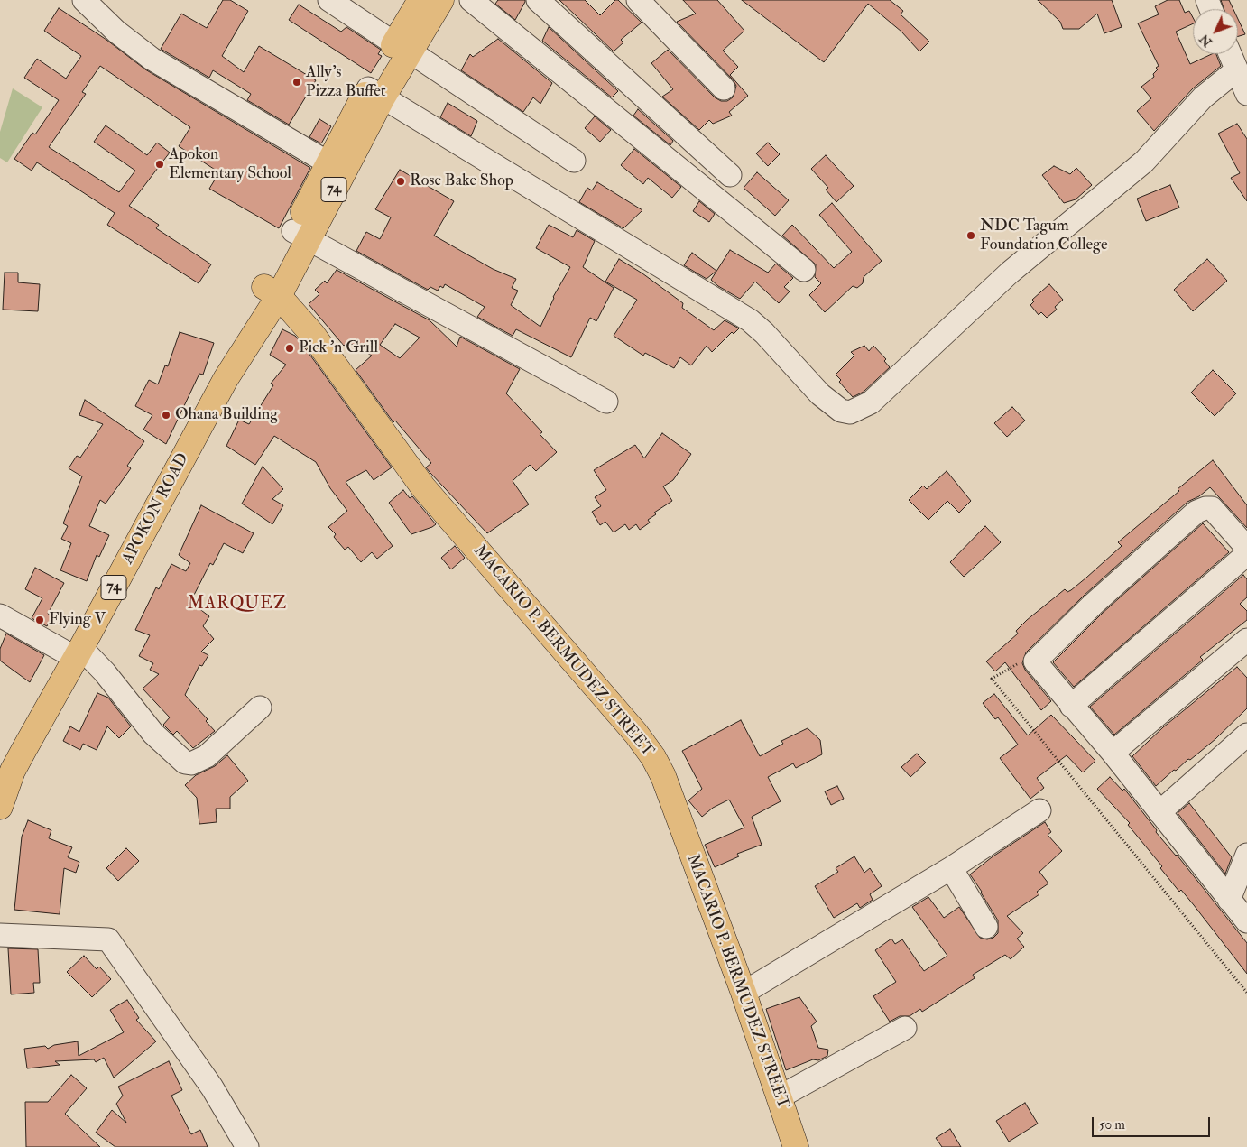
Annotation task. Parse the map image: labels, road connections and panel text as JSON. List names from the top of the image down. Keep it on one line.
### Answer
{"streets":{"main road":["74","APOKON ROAD","MACARIO P. BERMUDEZ STREET"]},"crossings":[["APOKON ROAD","MACARIO P. BERMUDEZ STREET"]],"districts":["MARQUEZ"],"places":["Ally's Pizza Buffet","Apokon Elementary School","Rose Bake Shop","NDC Tagum Foundation College","Pick 'n Grill","Ohana Building","Flying V"],"scale_bar":"50 m","north":"bottom left"}
